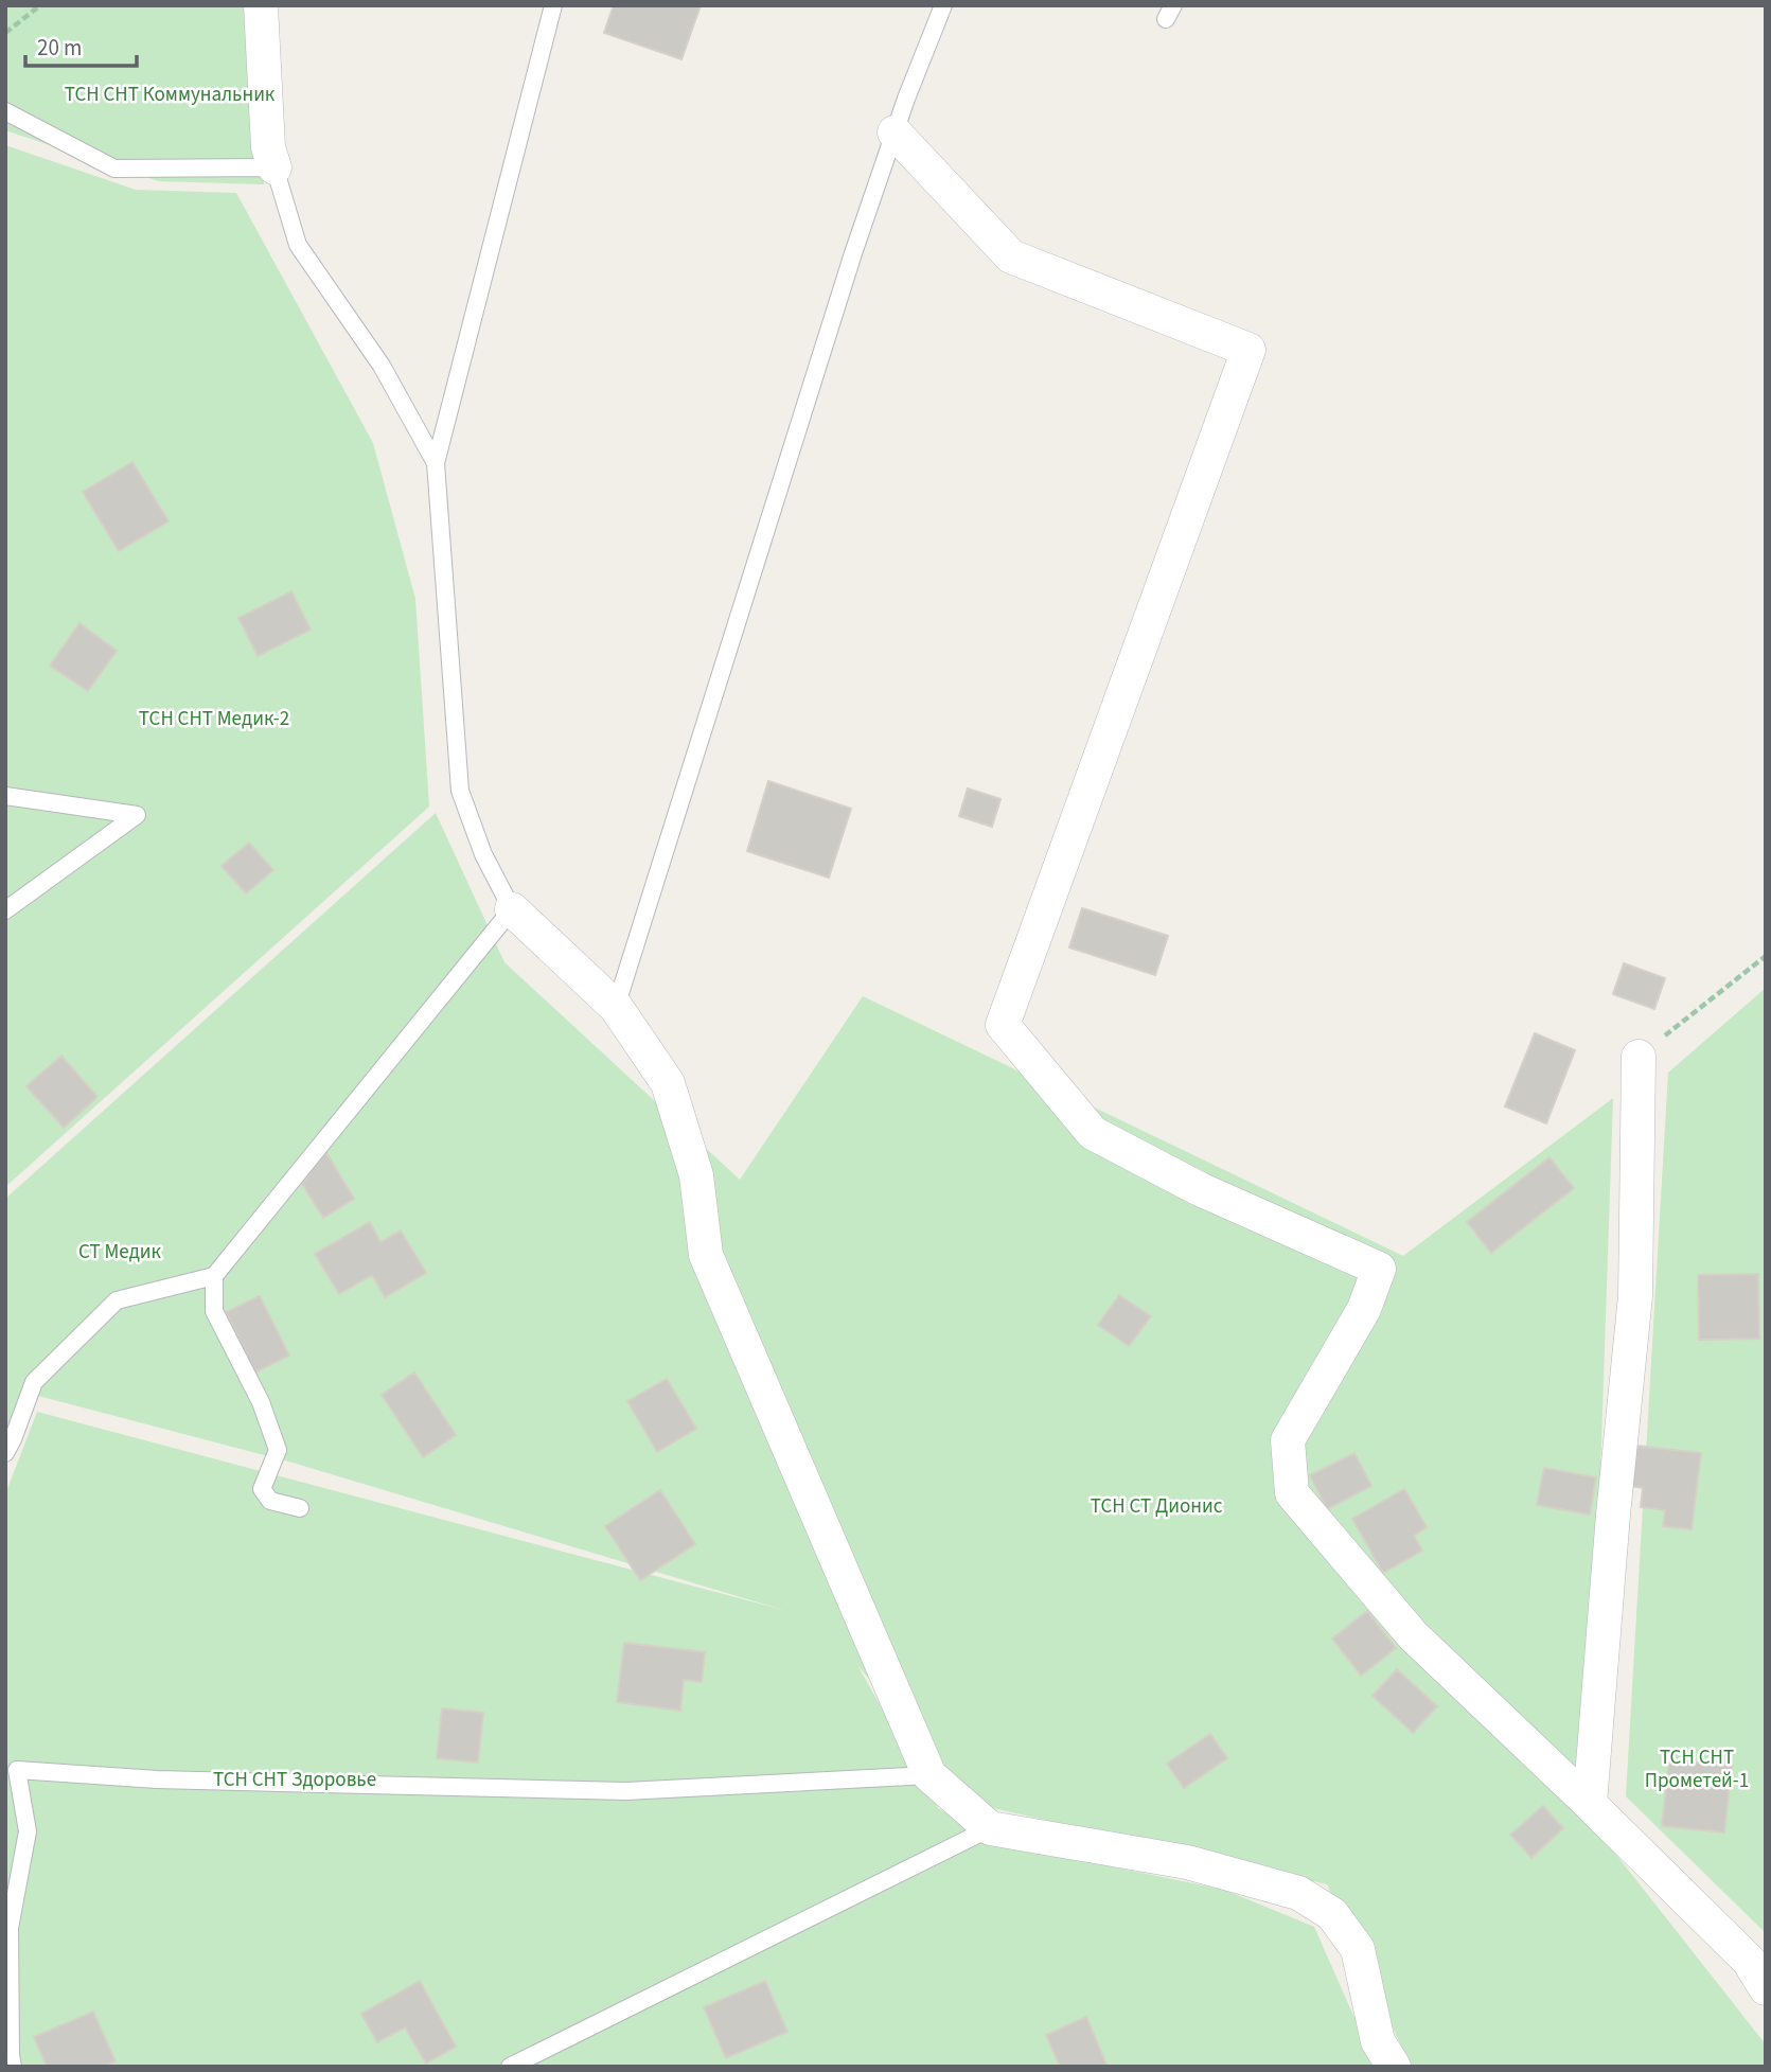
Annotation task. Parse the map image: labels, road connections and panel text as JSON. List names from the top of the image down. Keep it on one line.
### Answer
{"parks":["ТСН СНТ Коммунальник","ТСН СНТ Медик-2","СТ Медик","ТСН СТ Дионис","ТСН СНТ Прометей-1","ТСН СНТ Здоровье"],"scale_bar":"20 m"}
